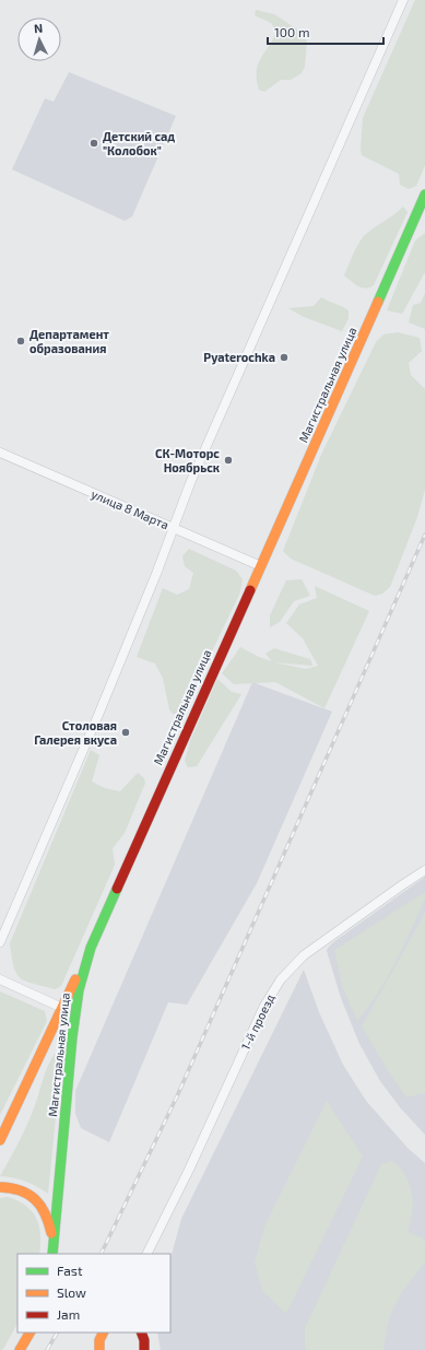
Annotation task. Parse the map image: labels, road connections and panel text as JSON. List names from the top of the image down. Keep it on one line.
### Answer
{"streets":{"main road":["Магистральная улица"],"street":["улица 8 Марта","1-й проезд"]},"crossings":[["Магистральная улица","улица 8 Марта"]],"places":["Детский сад \"Колобок\"","Департамент образования","Pyaterochka","СК-Моторс Ноябрьск","Столовая Галерея вкуса"],"legend":["Fast","Slow","Jam"],"scale_bar":"100 m","north":"top"}
